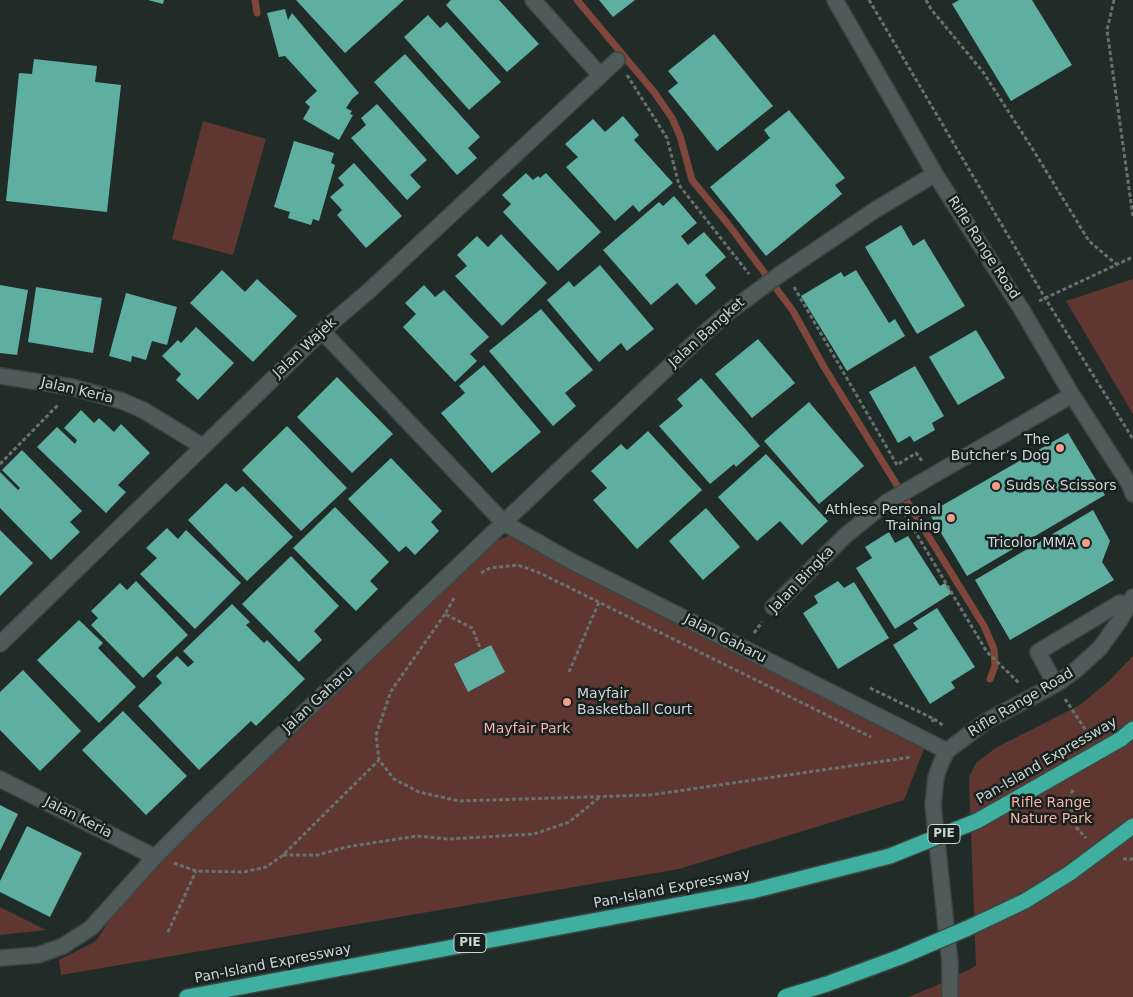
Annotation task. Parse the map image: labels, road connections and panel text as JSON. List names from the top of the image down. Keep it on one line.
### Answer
{"streets":{"highway":["Pan-Island Expressway","PIE"],"street":["Rifle Range Road","Jalan Bangket","Jalan Wajek","Jalan Keria","Jalan Bingka","Jalan Gaharu"]},"crossings":[["Rifle Range Road","Jalan Bangket"],["Rifle Range Road","Jalan Bingka"],["Rifle Range Road","Jalan Gaharu"],["Jalan Bangket","Jalan Gaharu"],["Jalan Wajek","Jalan Keria"],["Jalan Wajek","Jalan Gaharu"],["Jalan Keria","Jalan Gaharu"],["Jalan Bingka","Jalan Gaharu"]],"parks":["Mayfair Park","Rifle Range Nature Park"],"places":["The Butcher’s Dog","Suds & Scissors","Athlese Personal Training","Tricolor MMA","Mayfair Basketball Court"]}
